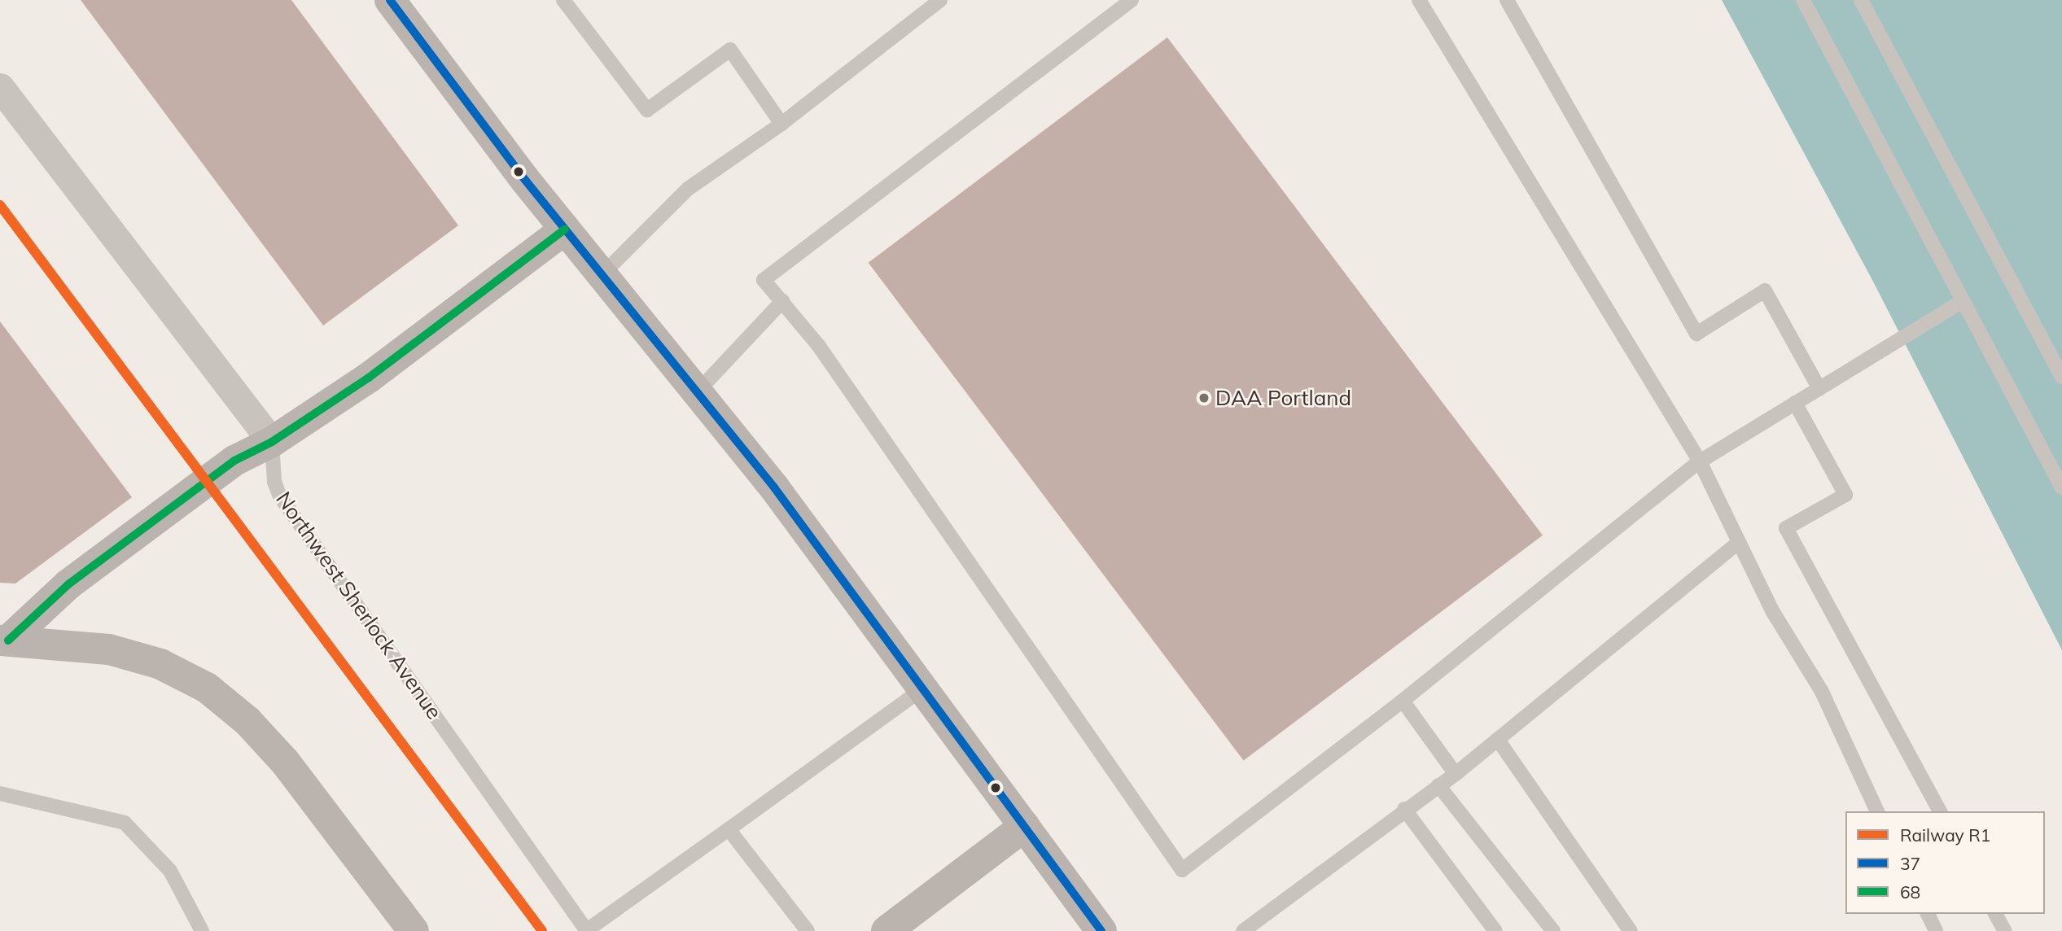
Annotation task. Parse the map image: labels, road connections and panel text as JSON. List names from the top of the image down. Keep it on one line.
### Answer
{"streets":{"lane":["Northwest Sherlock Avenue"]},"places":["DAA Portland"],"lines":["transit line 37","rail line R1","transit line 68"],"legend":["Railway R1","37","68"]}
